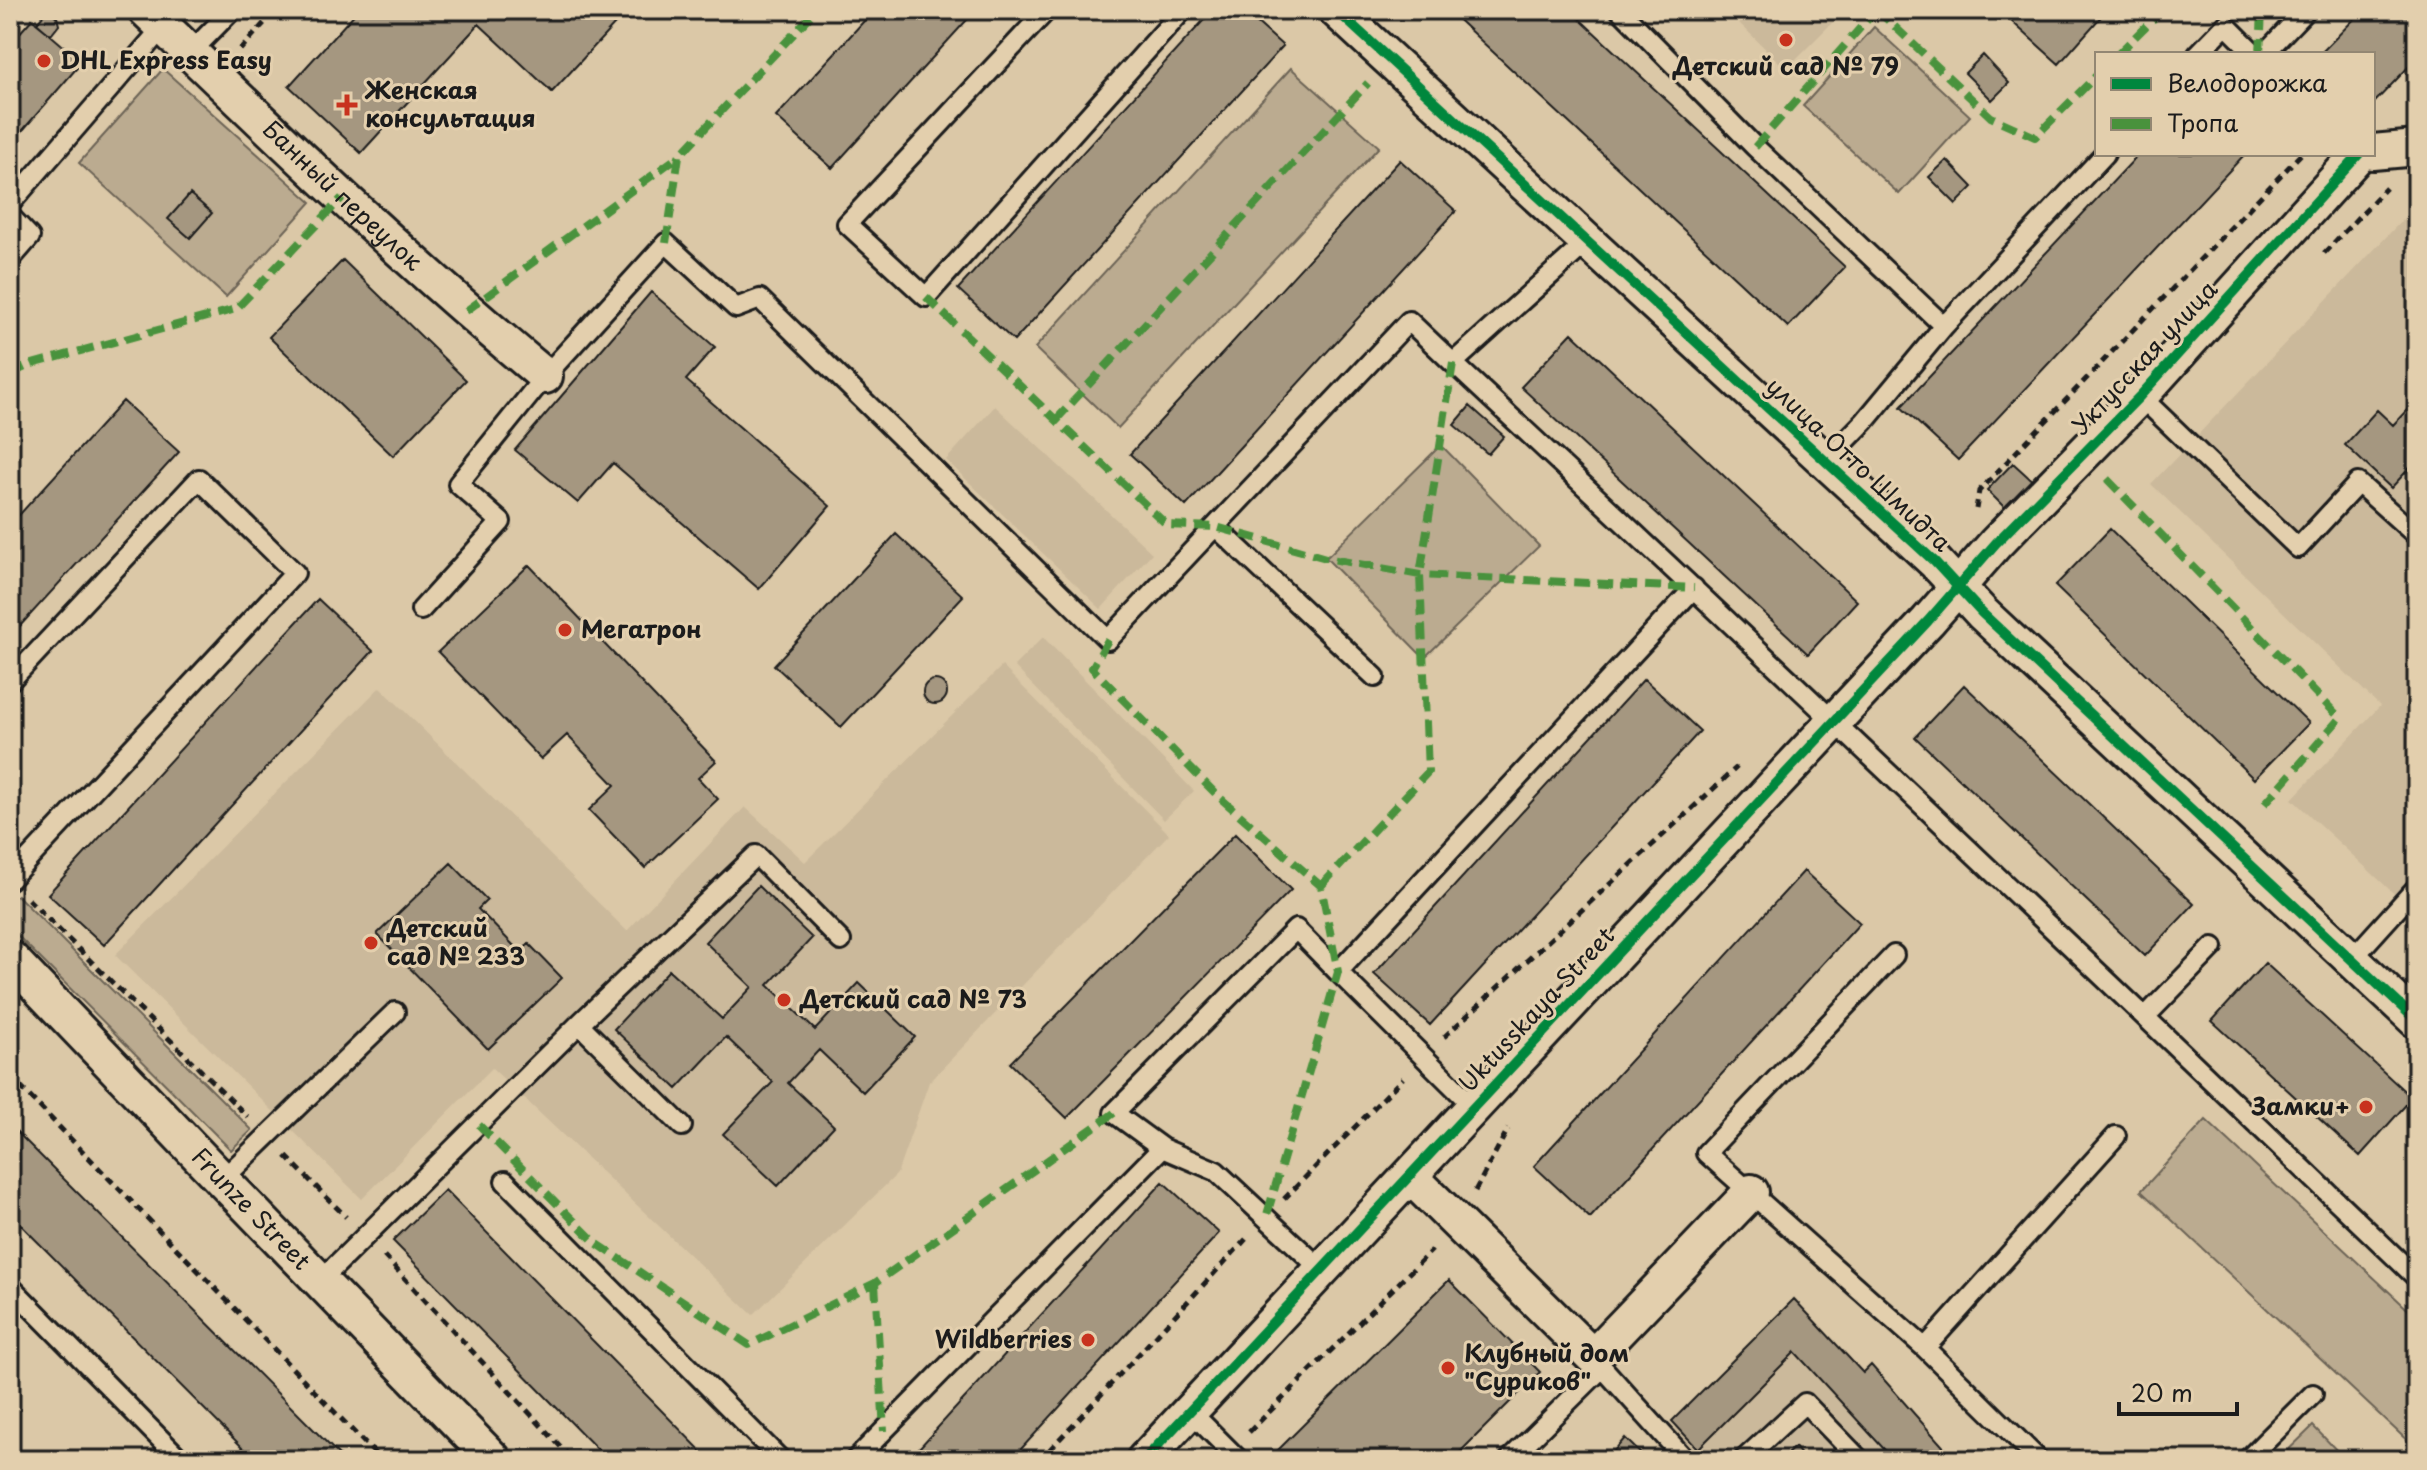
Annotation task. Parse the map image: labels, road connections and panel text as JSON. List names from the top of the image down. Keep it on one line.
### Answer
{"streets":{"street":["Банный переулок","Уктусская улица","улица Отто Шмидта","Uktusskaya Street","Frunze Street"]},"crossings":[["Уктусская улица","улица Отто Шмидта"],["Уктусская улица","Uktusskaya Street"],["улица Отто Шмидта","Uktusskaya Street"]],"places":{"other":["Детский сад № 79","DHL Express Easy","Мегатрон","Детский сад № 233","Детский сад № 73","Замки+","Wildberries","Клубный дом \"Суриков\""],"health":["Женская консультация"]},"legend":["Велодорожка","Тропа"],"scale_bar":"20 m"}
